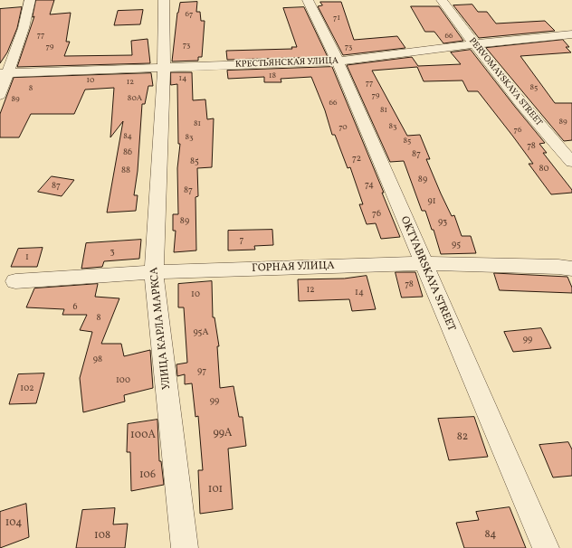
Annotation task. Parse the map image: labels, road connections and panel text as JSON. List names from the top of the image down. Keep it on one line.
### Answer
{"streets":{"street":["КРЕСТЬЯНСКАЯ УЛИЦА","PERVOMAYSKAYA STREET","ГОРНАЯ УЛИЦА","OKTYABRSKAYA STREET","УЛИЦА КАРЛА МАРКСА"]},"crossings":[["КРЕСТЬЯНСКАЯ УЛИЦА","PERVOMAYSKAYA STREET"],["КРЕСТЬЯНСКАЯ УЛИЦА","OKTYABRSKAYA STREET"],["КРЕСТЬЯНСКАЯ УЛИЦА","УЛИЦА КАРЛА МАРКСА"],["ГОРНАЯ УЛИЦА","OKTYABRSKAYA STREET"],["ГОРНАЯ УЛИЦА","УЛИЦА КАРЛА МАРКСА"]],"house_numbers":["67","71","77","66","73","79","73","18","14","10","12","77","85","8","79","80А","89","66","81","89","81","83","70","76","84","83","85","78","86","87","72","85","80","88","89","74","87","87","91","76","89","93","7","95","3","1","78","12","14","10","6","8","95А","99","98","97","100","102","99","99А","100А","82","106","101","104","84","108"]}
